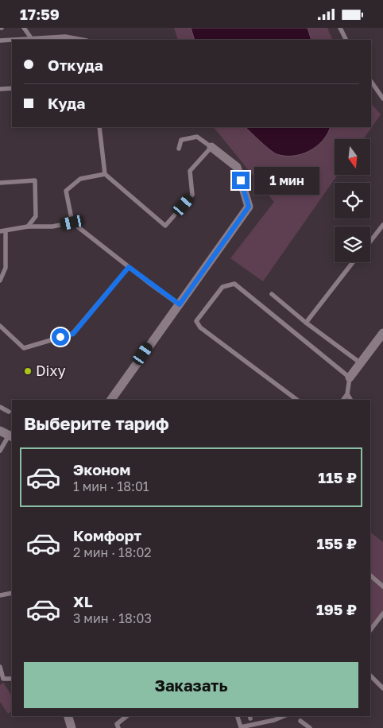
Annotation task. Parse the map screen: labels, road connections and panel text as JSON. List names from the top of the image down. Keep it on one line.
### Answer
{"places":["Dixy"],"north":"bottom","page":{"status":"17:59","banner":["Откуда","Куда"],"bubble":"1 мин","heading":"Выберите тариф","list":[{"name":"Эконом","note":"1 мин · 18:01","value":"115 ₽"},{"name":"Комфорт","note":"2 мин · 18:02","value":"155 ₽"},{"name":"XL","note":"3 мин · 18:03","value":"195 ₽"}],"buttons":"Заказать"}}
